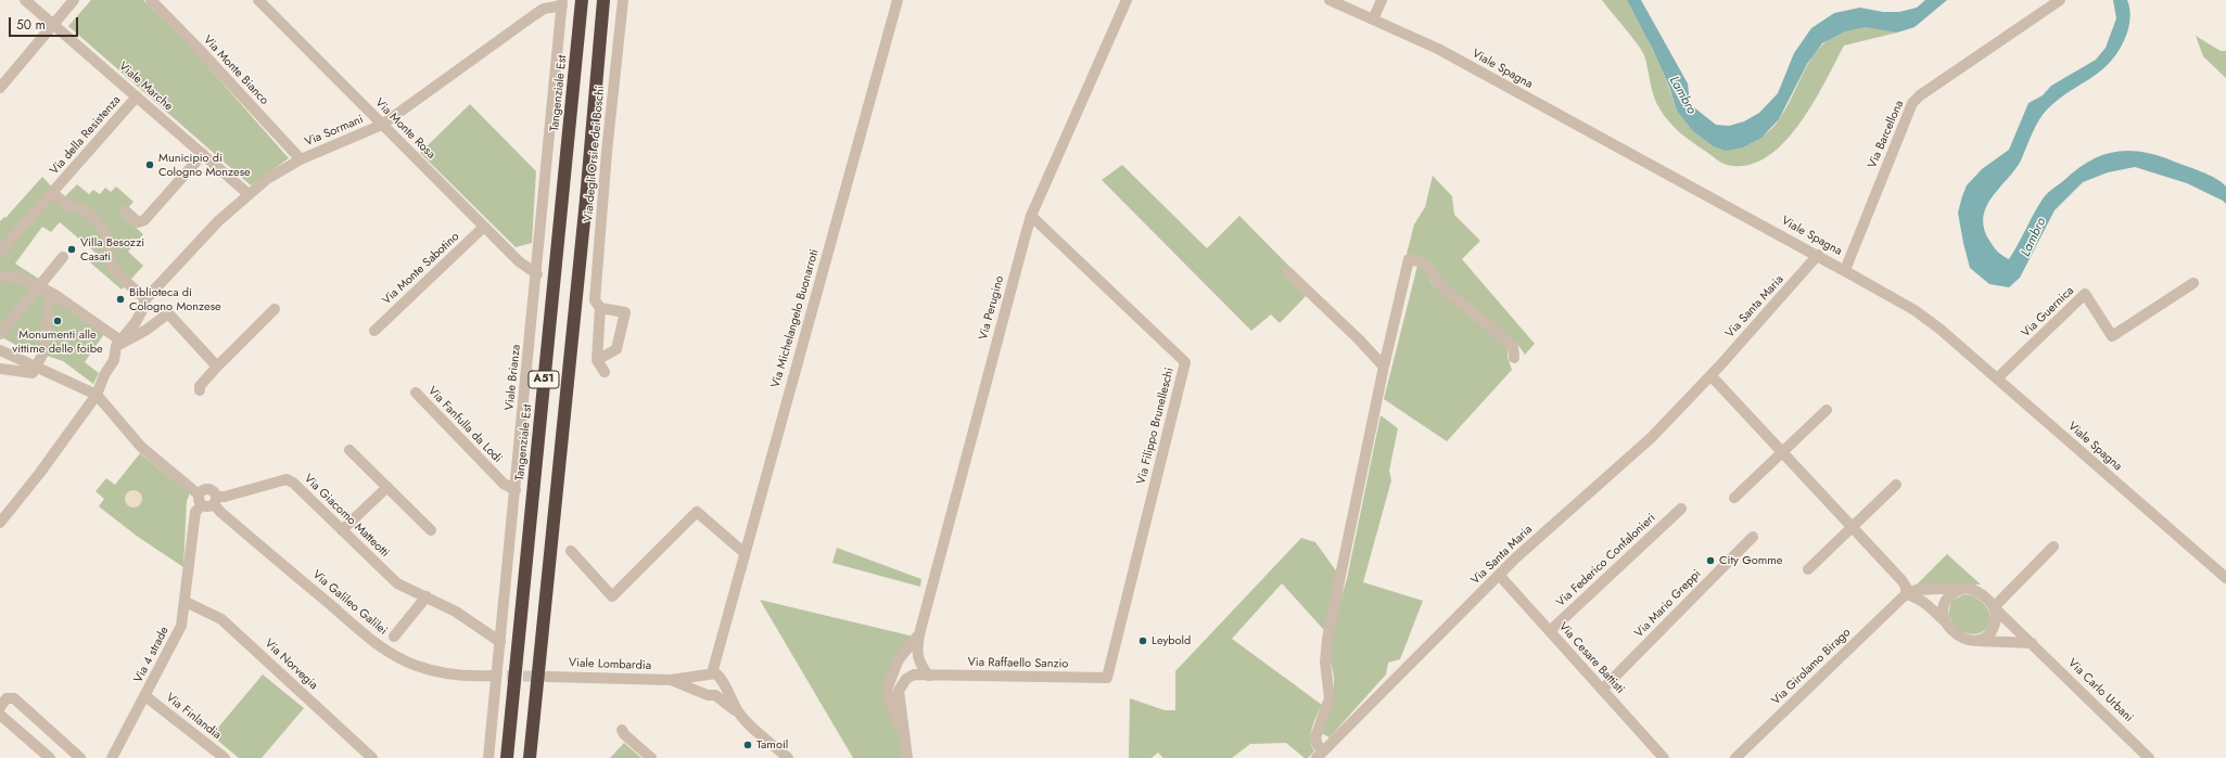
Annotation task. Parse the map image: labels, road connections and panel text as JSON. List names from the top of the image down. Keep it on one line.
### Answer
{"streets":{"highway":["Tangenziale Est","A51"],"street":["Viale Spagna","Via Monte Bianco","Viale Marche","Via Monte Rosa","Via Sormani","Via Barcellona","Via della Resistenza","Via degli Orsi e dei Boschi","Via Monte Sabotino","Via Santa Maria","Via Perugino","Via Guernica","Via Michelangelo Buonarroti","Viale Brianza","Via Fanfulla da Lodi","Via Filippo Brunelleschi","Via Giacomo Matteotti","Via Federico Confalonieri","Via Galileo Galilei","Via Mario Greppi","Via 4 strade","Via Cesare Battisti","Via Raffaello Sanzio","Via Norvegia","Viale Lombardia","Via Girolamo Birago","Via Carlo Urbani","Via Finlandia"]},"crossings":[["Viale Spagna","Via Barcellona"],["Viale Spagna","Via Santa Maria"],["Viale Spagna","Via Guernica"],["Via Monte Bianco","Via Sormani"],["Viale Marche","Via Sormani"],["Viale Marche","Via della Resistenza"],["Via Monte Rosa","Via Sormani"],["Via Monte Rosa","Via Monte Sabotino"],["Via Monte Rosa","Viale Brianza"],["Via Sormani","Viale Brianza"],["Via Santa Maria","Via Cesare Battisti"],["Via Perugino","Via Filippo Brunelleschi"],["Via Perugino","Via Raffaello Sanzio"],["Via Michelangelo Buonarroti","Viale Lombardia"],["Viale Brianza","Via Fanfulla da Lodi"],["Viale Brianza","Via Giacomo Matteotti"],["Via Filippo Brunelleschi","Via Raffaello Sanzio"],["Via Giacomo Matteotti","Via Galileo Galilei"],["Via Giacomo Matteotti","Via 4 strade"],["Via Federico Confalonieri","Via Cesare Battisti"],["Via Galileo Galilei","Via 4 strade"],["Via Mario Greppi","Via Cesare Battisti"],["Via 4 strade","Via Norvegia"],["Via 4 strade","Via Finlandia"]],"water":["Lambro"],"places":["Municipio di Cologno Monzese","Villa Besozzi Casati","Biblioteca di Cologno Monzese","Monumenti alle vittime delle foibe","City Gomme","Leybold","Tamoil"],"scale_bar":"50 m"}
